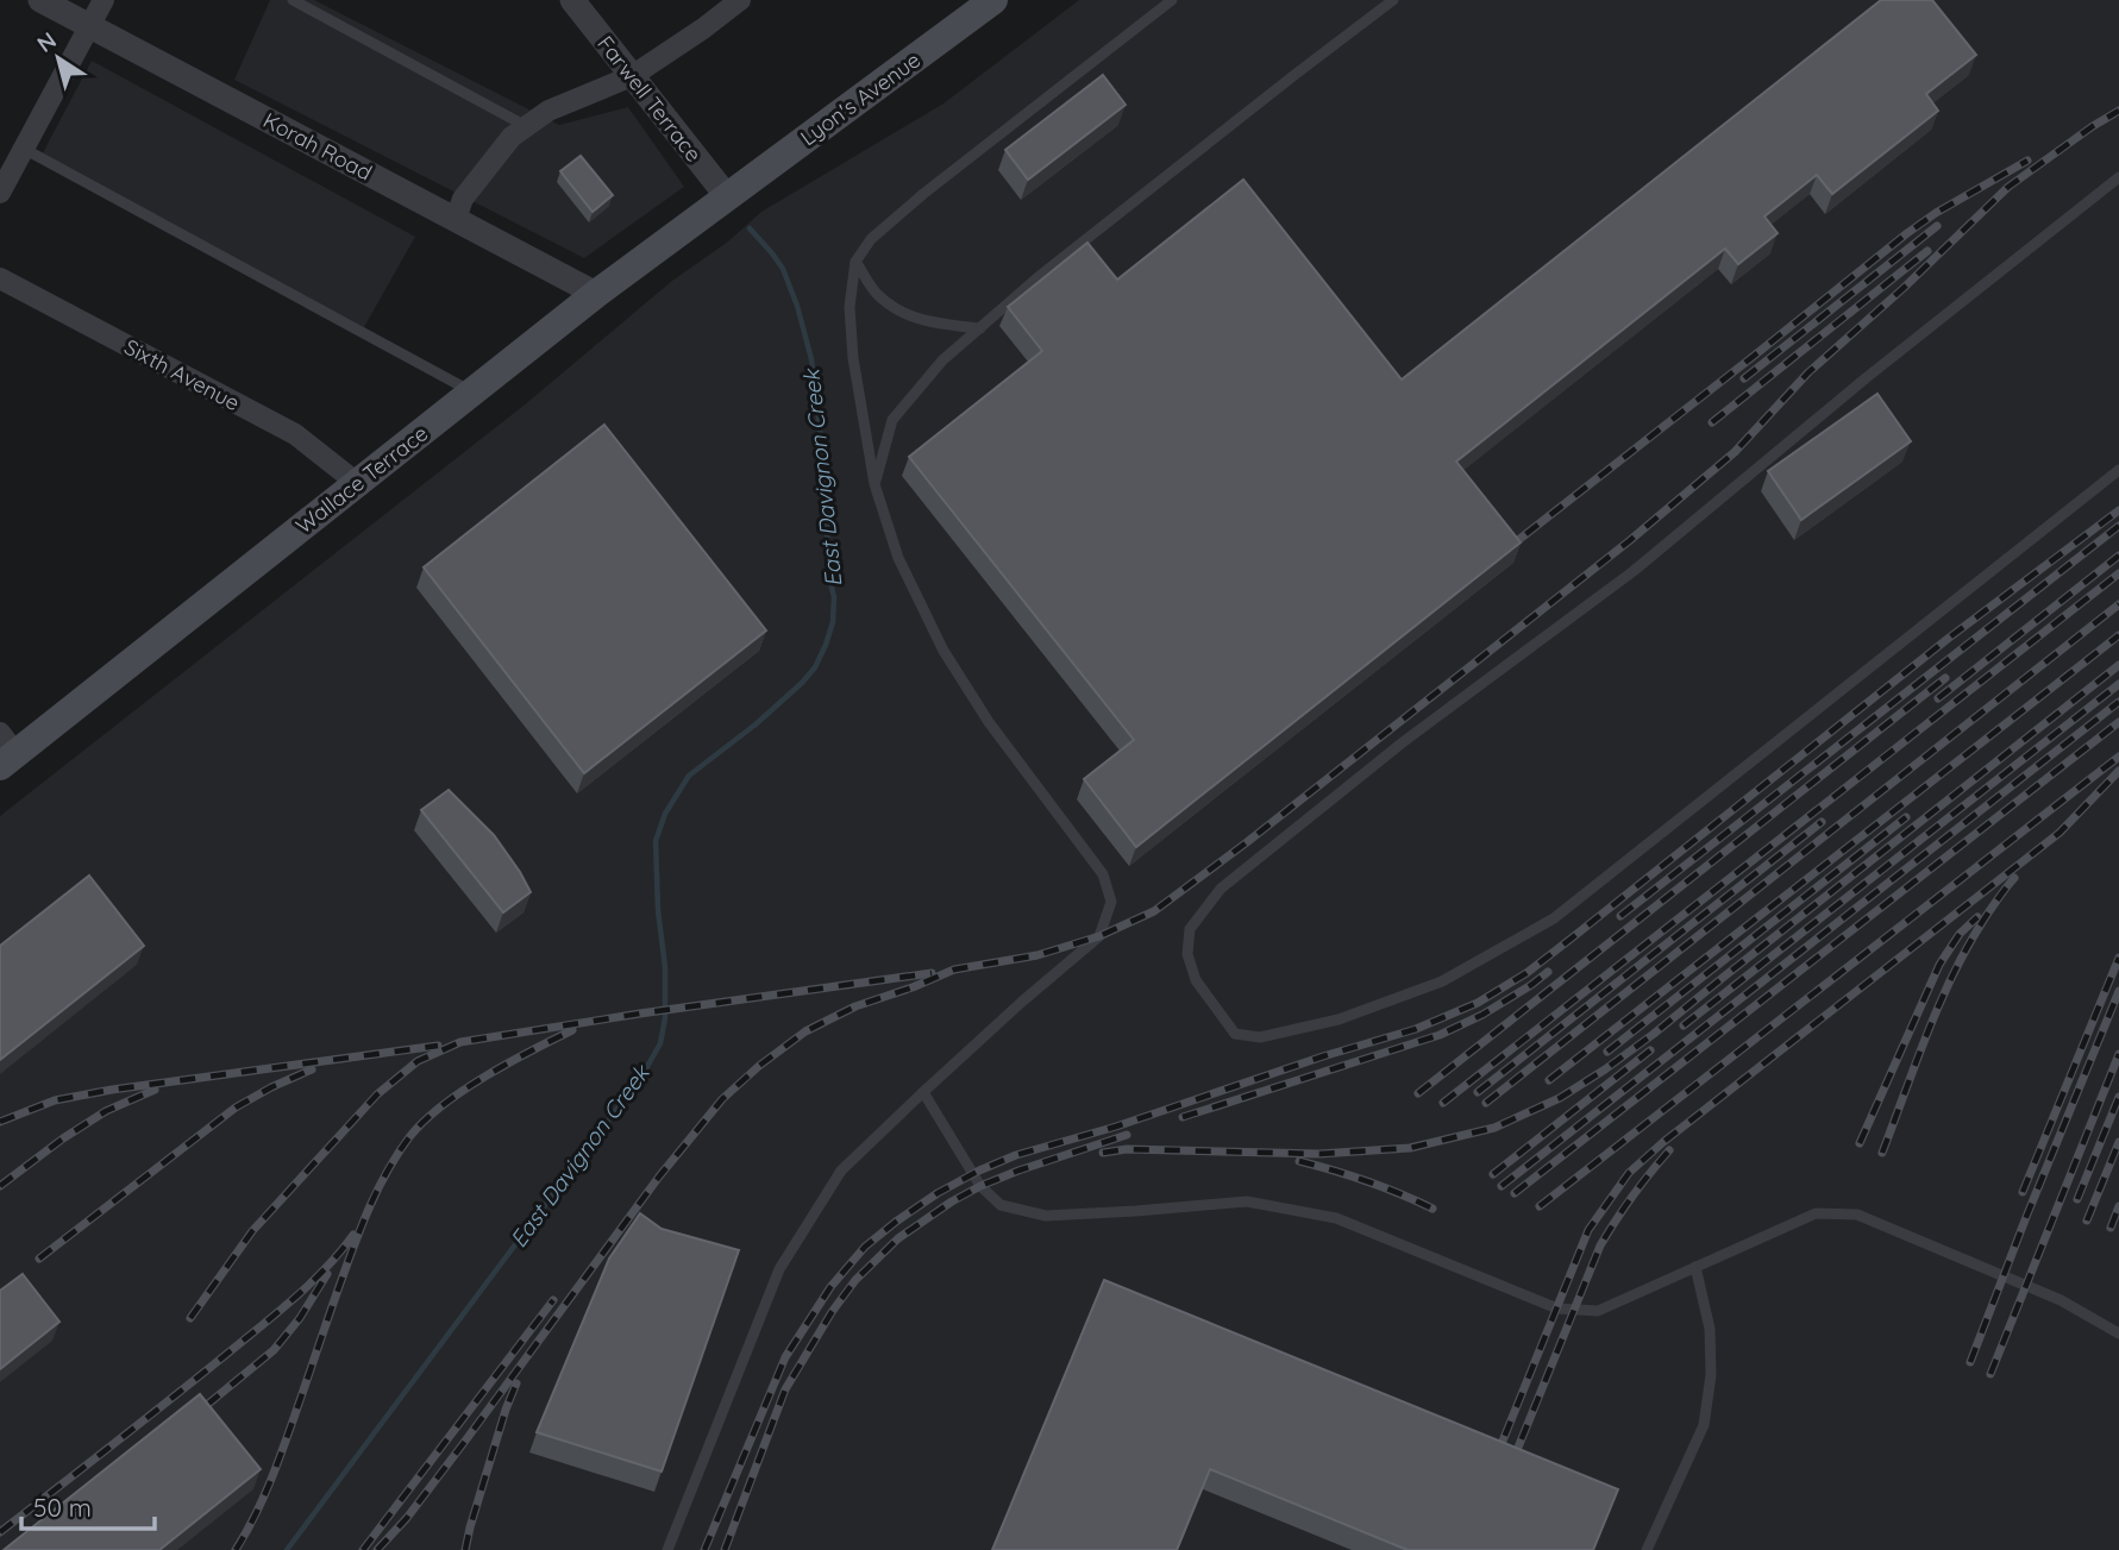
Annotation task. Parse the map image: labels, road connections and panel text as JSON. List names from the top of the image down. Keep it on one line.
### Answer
{"streets":{"main road":["Lyon's Avenue","Wallace Terrace"],"street":["Farwell Terrace","Korah Road","Sixth Avenue"]},"crossings":[["Farwell Terrace","Lyon's Avenue"],["Farwell Terrace","Wallace Terrace"],["Lyon's Avenue","Wallace Terrace"],["Korah Road","Wallace Terrace"],["Sixth Avenue","Wallace Terrace"]],"water":["East Davignon Creek"],"scale_bar":"50 m","north":"top left"}
